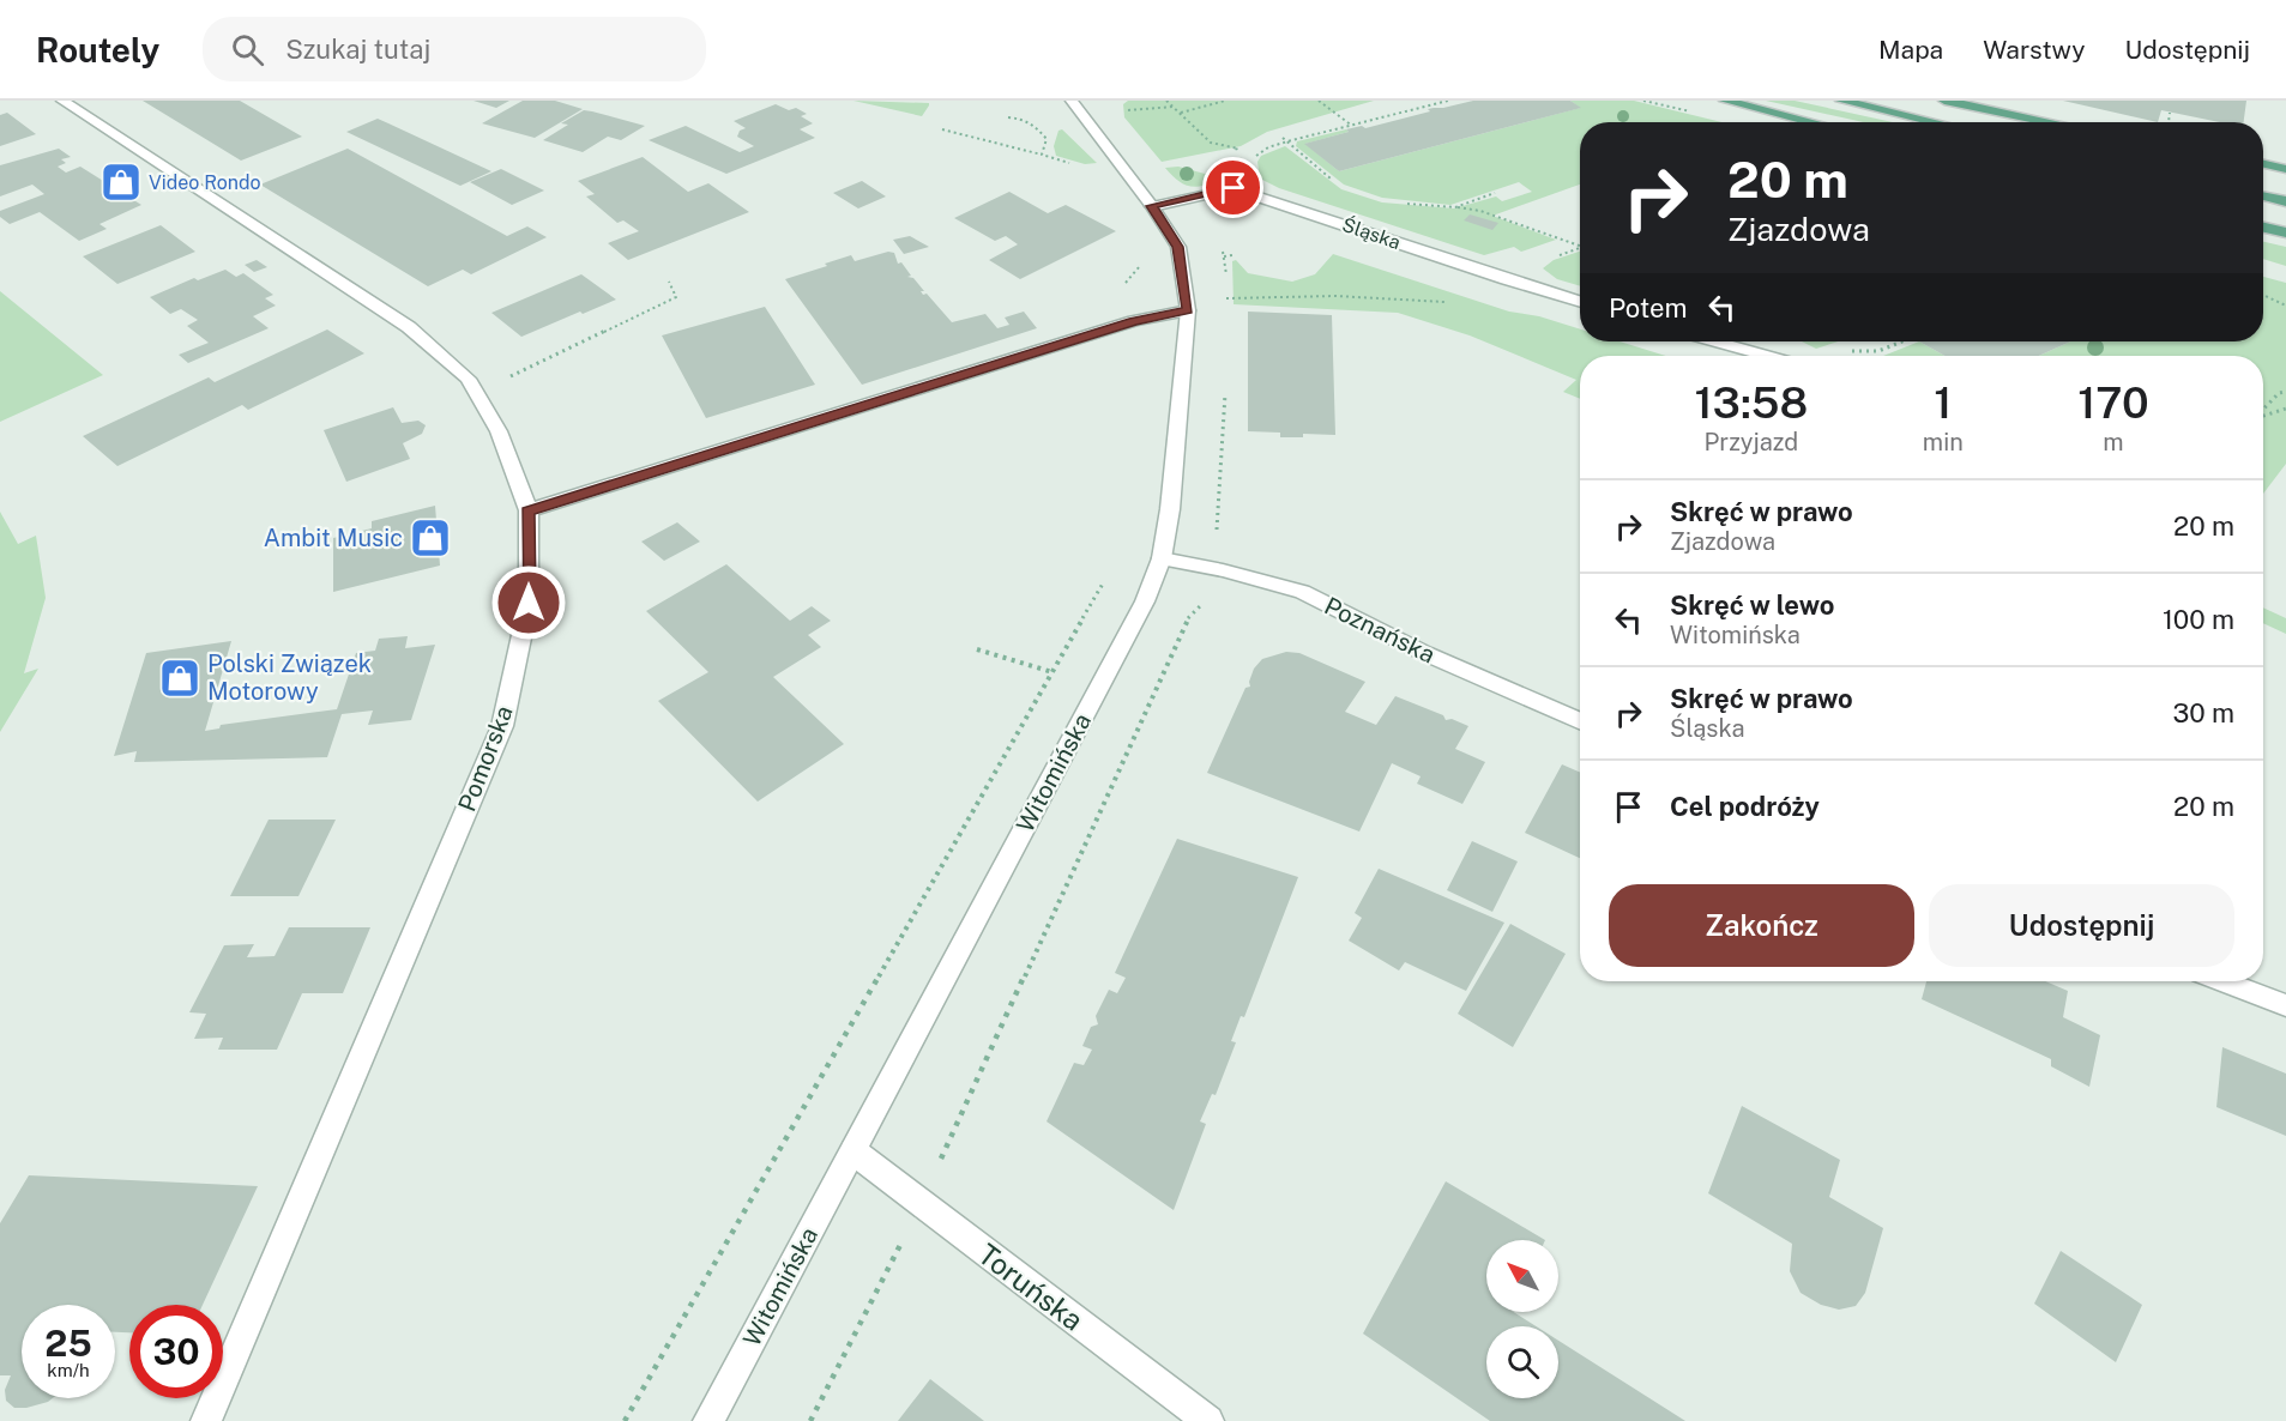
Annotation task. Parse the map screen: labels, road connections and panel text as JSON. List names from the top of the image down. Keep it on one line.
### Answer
{"streets":{"street":["Śląska","Poznańska","Pomorska","Witomińska","Toruńska"]},"crossings":[["Śląska","Witomińska"],["Poznańska","Witomińska"],["Witomińska","Toruńska"]],"places":{"shop":["Video Rondo","Ambit Music","Polski Związek Motorowy"]},"north":"top left","page":{"header":"Routely","search":"Szukaj tutaj","nav":["Mapa","Warstwy","Udostępnij"],"turn":["20 m","Zjazdowa"],"then":"Potem","eta":["13:58","Przyjazd","1","min","170","m"],"list":[{"name":"Skręć w prawo","note":"Zjazdowa","value":"20 m"},{"name":"Skręć w lewo","note":"Witomińska","value":"100 m"},{"name":"Skręć w prawo","note":"Śląska","value":"30 m"},{"name":"Cel podróży","value":"20 m"}],"buttons":["Zakończ","Udostępnij"],"speed":"25 km/h","limit":"30"}}
